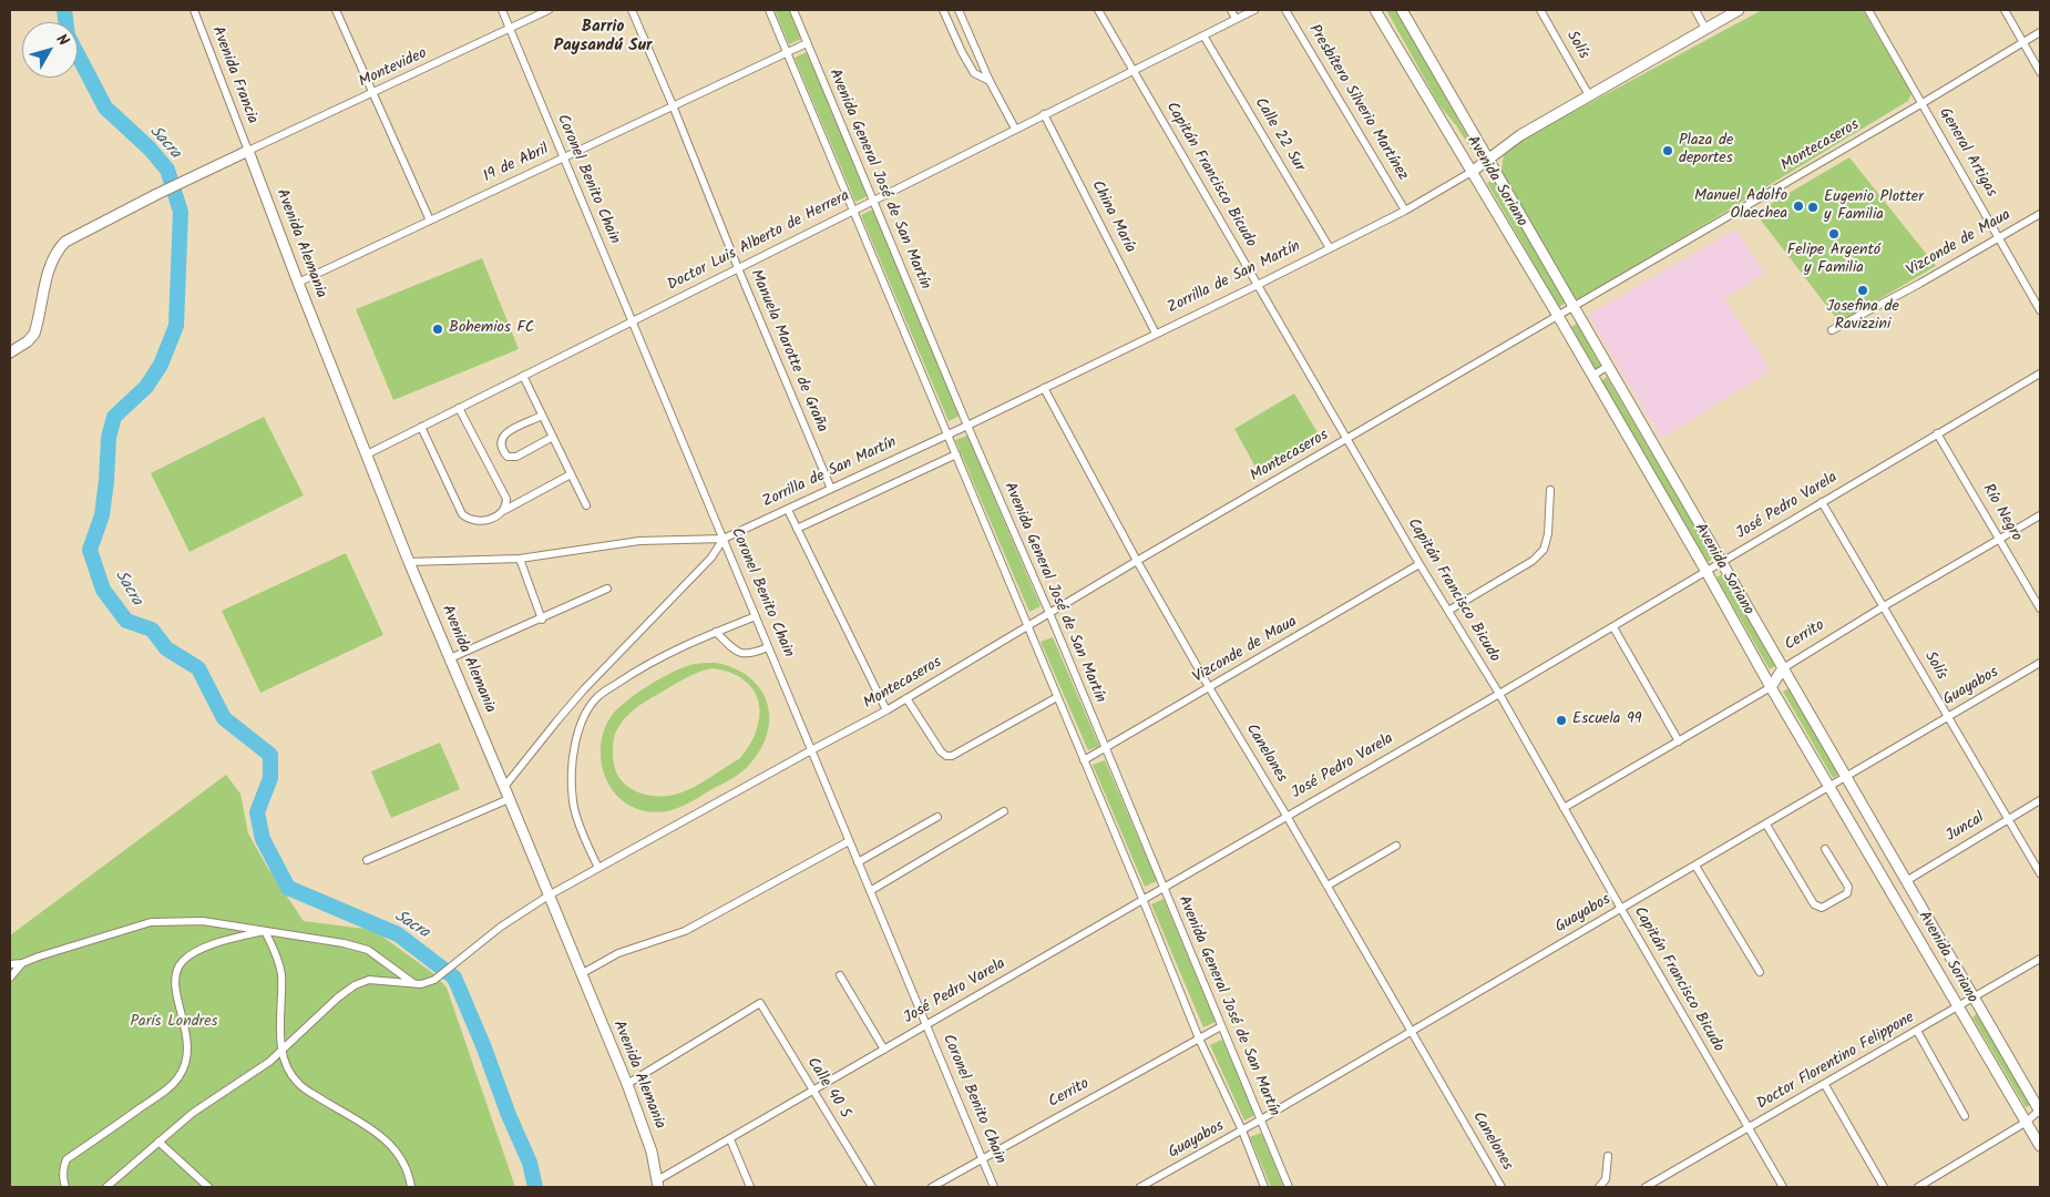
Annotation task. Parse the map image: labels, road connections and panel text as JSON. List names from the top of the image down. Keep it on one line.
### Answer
{"streets":{"street":["Solís","Montevideo","Avenida Francia","Presbítero Silverio Martínez","Calle 22 Sur","Montecaseros","General Artigas","19 de Abril","Capitán Francisco Bicudo","Coronel Benito Chain","Avenida General José de San Martín","Avenida Soriano","China María","Doctor Luis Alberto de Herrera","Avenida Alemania","Vizconde de Maua","Zorrilla de San Martín","Manuela Marotte de Graña","José Pedro Varela","Río Negro","Cerrito","Guayabos","Canelones","Juncal","Doctor Florentino Felippone","Calle 40 S"]},"crossings":[["Solís","Zorrilla de San Martín"],["Solís","José Pedro Varela"],["Solís","Cerrito"],["Solís","Guayabos"],["Solís","Juncal"],["Montevideo","Avenida Francia"],["Montevideo","Coronel Benito Chain"],["Montevideo","Avenida Alemania"],["Avenida Francia","Avenida Alemania"],["Presbítero Silverio Martínez","Zorrilla de San Martín"],["Calle 22 Sur","Doctor Luis Alberto de Herrera"],["Calle 22 Sur","Zorrilla de San Martín"],["Montecaseros","General Artigas"],["Montecaseros","Capitán Francisco Bicudo"],["Montecaseros","Coronel Benito Chain"],["Montecaseros","Avenida General José de San Martín"],["Montecaseros","Avenida Soriano"],["Montecaseros","Avenida Alemania"],["Montecaseros","Canelones"],["General Artigas","Vizconde de Maua"],["19 de Abril","Coronel Benito Chain"],["19 de Abril","Avenida General José de San Martín"],["19 de Abril","Avenida Alemania"],["19 de Abril","Manuela Marotte de Graña"],["Capitán Francisco Bicudo","Doctor Luis Alberto de Herrera"],["Capitán Francisco Bicudo","Vizconde de Maua"],["Capitán Francisco Bicudo","Zorrilla de San Martín"],["Capitán Francisco Bicudo","José Pedro Varela"],["Capitán Francisco Bicudo","Cerrito"],["Capitán Francisco Bicudo","Guayabos"],["Capitán Francisco Bicudo","Doctor Florentino Felippone"],["Coronel Benito Chain","Doctor Luis Alberto de Herrera"],["Coronel Benito Chain","Zorrilla de San Martín"],["Coronel Benito Chain","José Pedro Varela"],["Coronel Benito Chain","Cerrito"],["Avenida General José de San Martín","Doctor Luis Alberto de Herrera"],["Avenida General José de San Martín","Vizconde de Maua"],["Avenida General José de San Martín","Zorrilla de San Martín"],["Avenida General José de San Martín","José Pedro Varela"],["Avenida General José de San Martín","Cerrito"],["Avenida General José de San Martín","Guayabos"],["Avenida Soriano","Zorrilla de San Martín"],["Avenida Soriano","José Pedro Varela"],["Avenida Soriano","Cerrito"],["Avenida Soriano","Guayabos"],["Avenida Soriano","Juncal"],["Avenida Soriano","Doctor Florentino Felippone"],["China María","Doctor Luis Alberto de Herrera"],["China María","Zorrilla de San Martín"],["Doctor Luis Alberto de Herrera","Avenida Alemania"],["Doctor Luis Alberto de Herrera","Manuela Marotte de Graña"],["Avenida Alemania","Zorrilla de San Martín"],["Avenida Alemania","José Pedro Varela"],["Avenida Alemania","Calle 40 S"],["Vizconde de Maua","Canelones"],["Zorrilla de San Martín","Manuela Marotte de Graña"],["Zorrilla de San Martín","Canelones"],["José Pedro Varela","Río Negro"],["José Pedro Varela","Canelones"],["José Pedro Varela","Calle 40 S"],["Río Negro","Cerrito"],["Guayabos","Canelones"]],"districts":["Barrio Paysandú Sur"],"water":["Sacra"],"parks":["París Londres"],"places":["Plaza de deportes","Manuel Adolfo Olaechea","Eugenio Plotter y Familia","Felipe Argentó y Familia","Josefina de Ravizzini","Bohemios FC","Escuela 99"],"north":"top right"}
